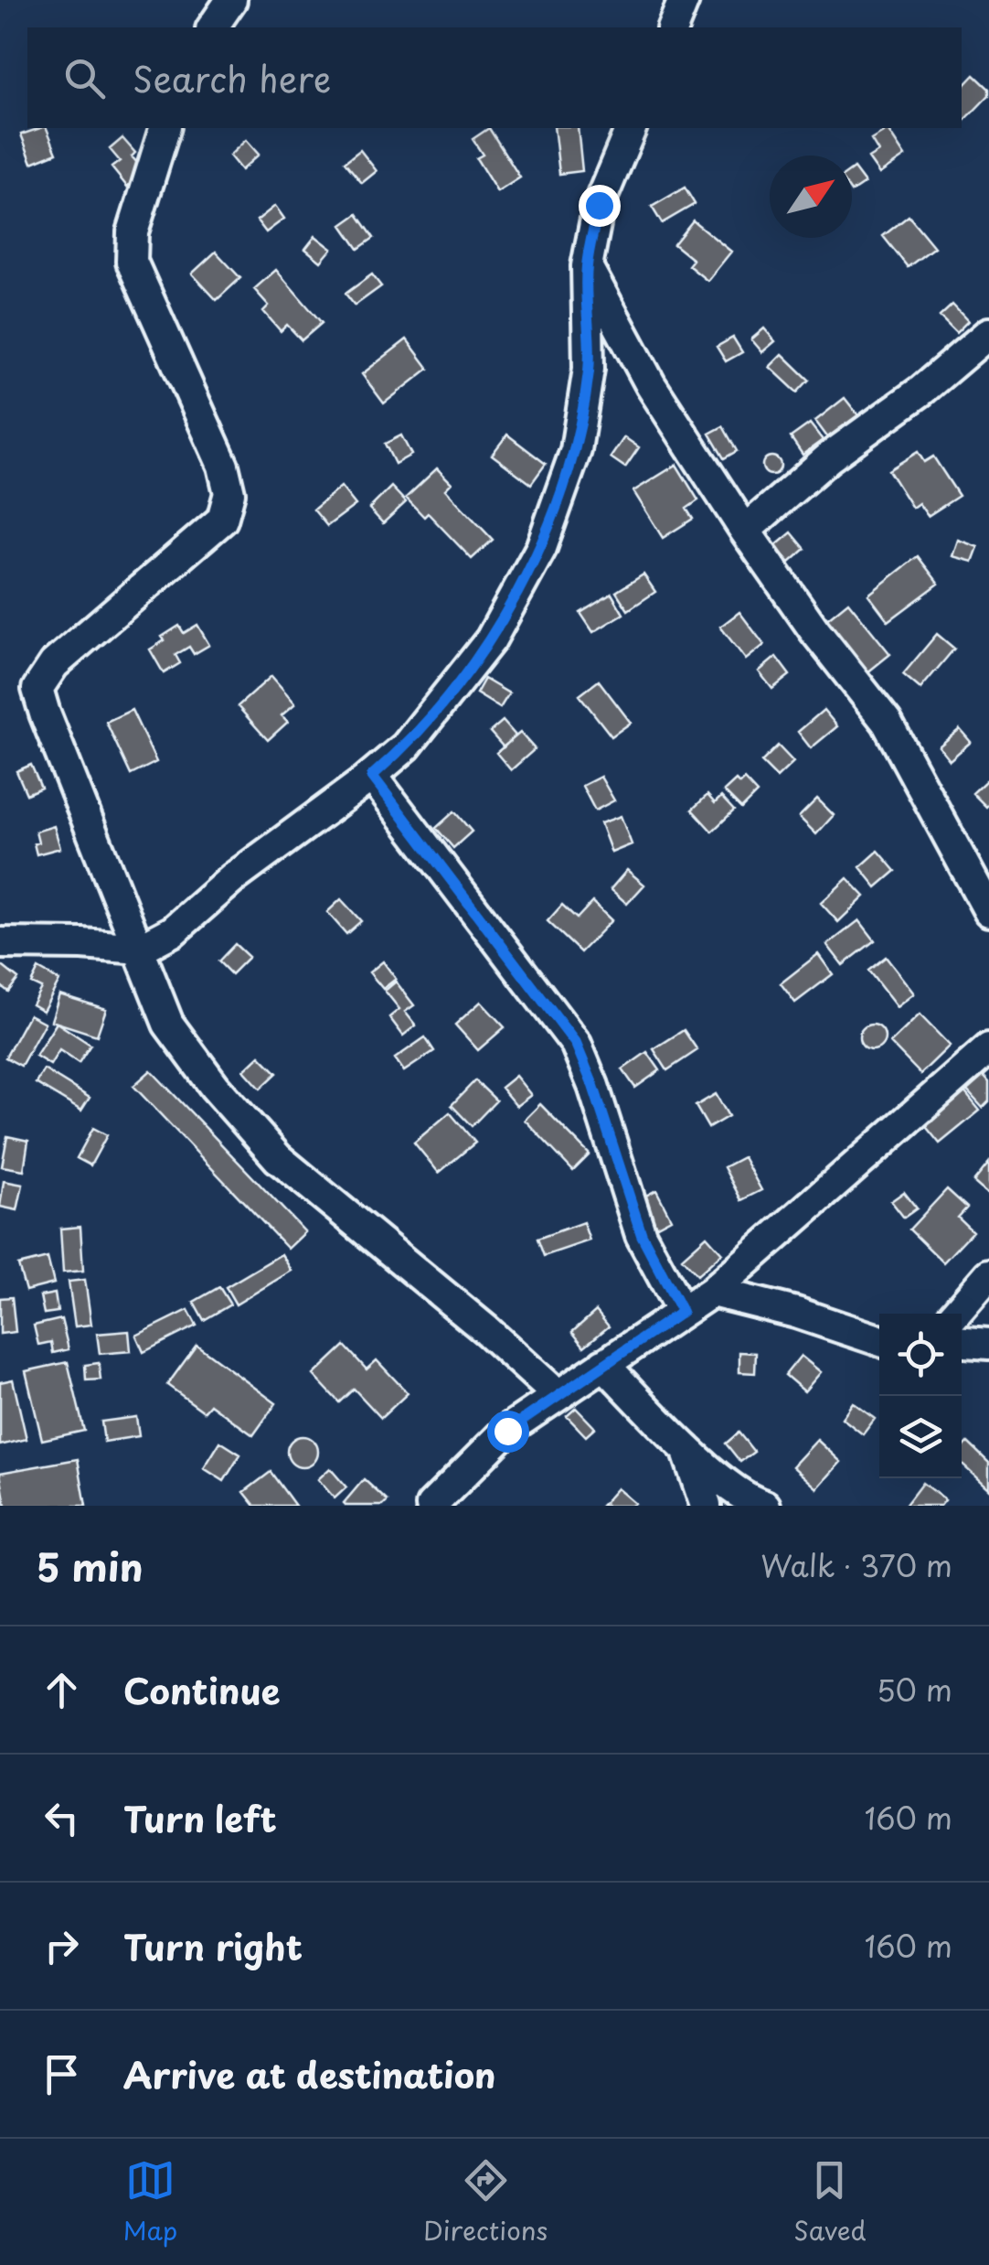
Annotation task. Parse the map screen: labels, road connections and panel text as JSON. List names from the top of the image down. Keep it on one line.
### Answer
{"north":"top right","page":{"search":"Search here","heading":["5 min","Walk · 370 m"],"list":[["Continue","50 m"],["Turn left","160 m"],["Turn right","160 m"],"Arrive at destination"],"nav":["Map","Directions","Saved"]}}
